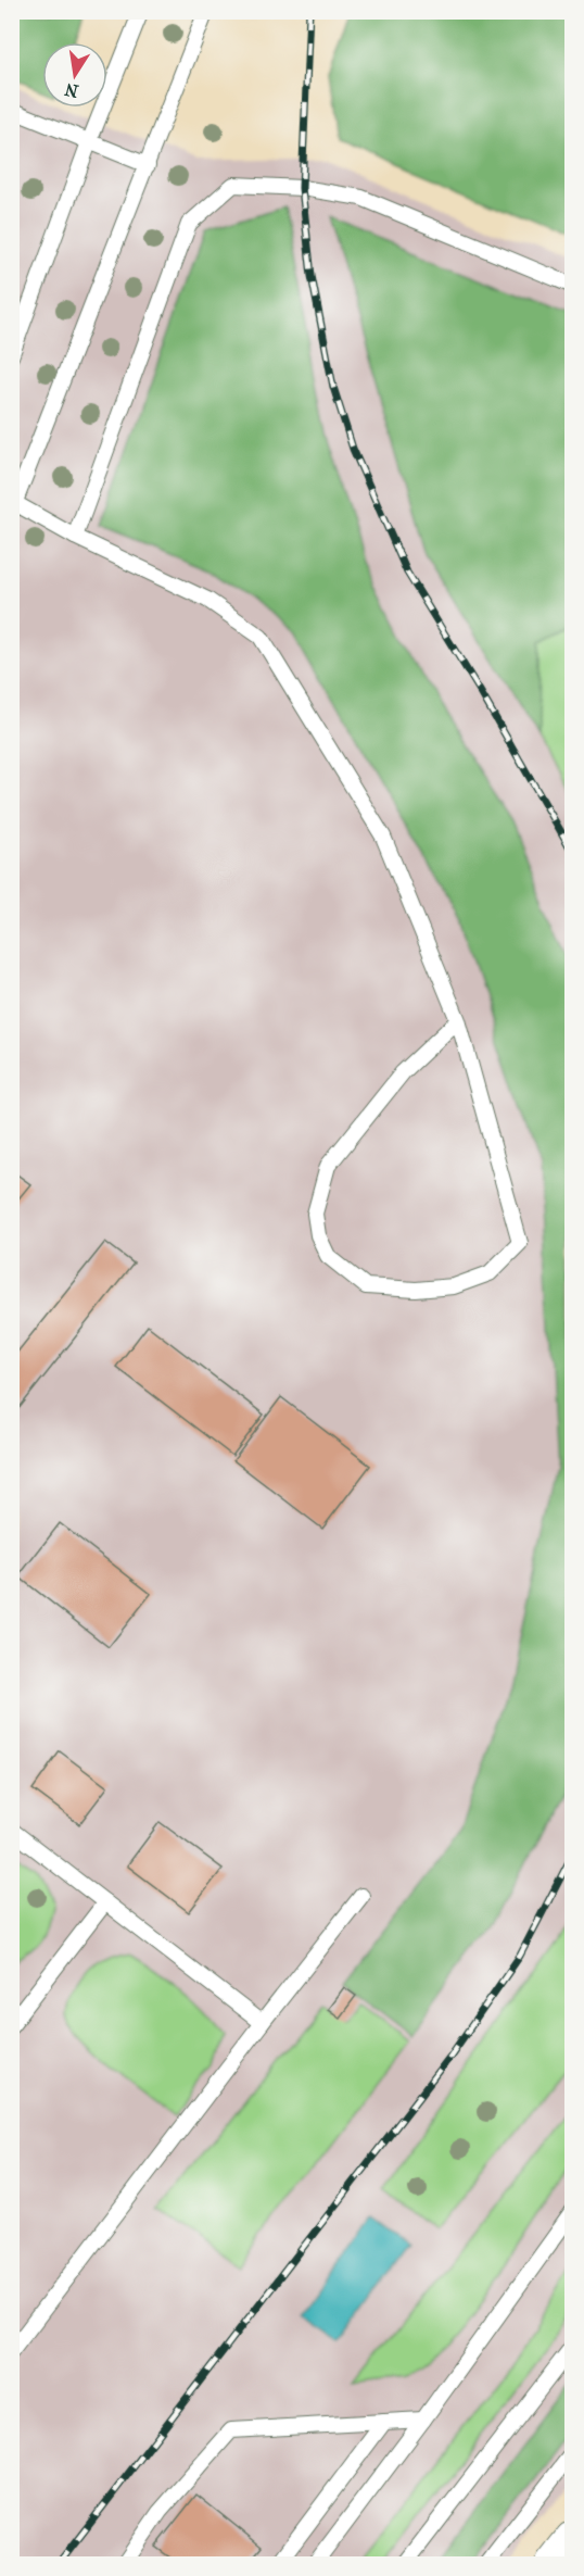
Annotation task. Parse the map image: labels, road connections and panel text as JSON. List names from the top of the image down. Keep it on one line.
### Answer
{"north":"bottom"}
